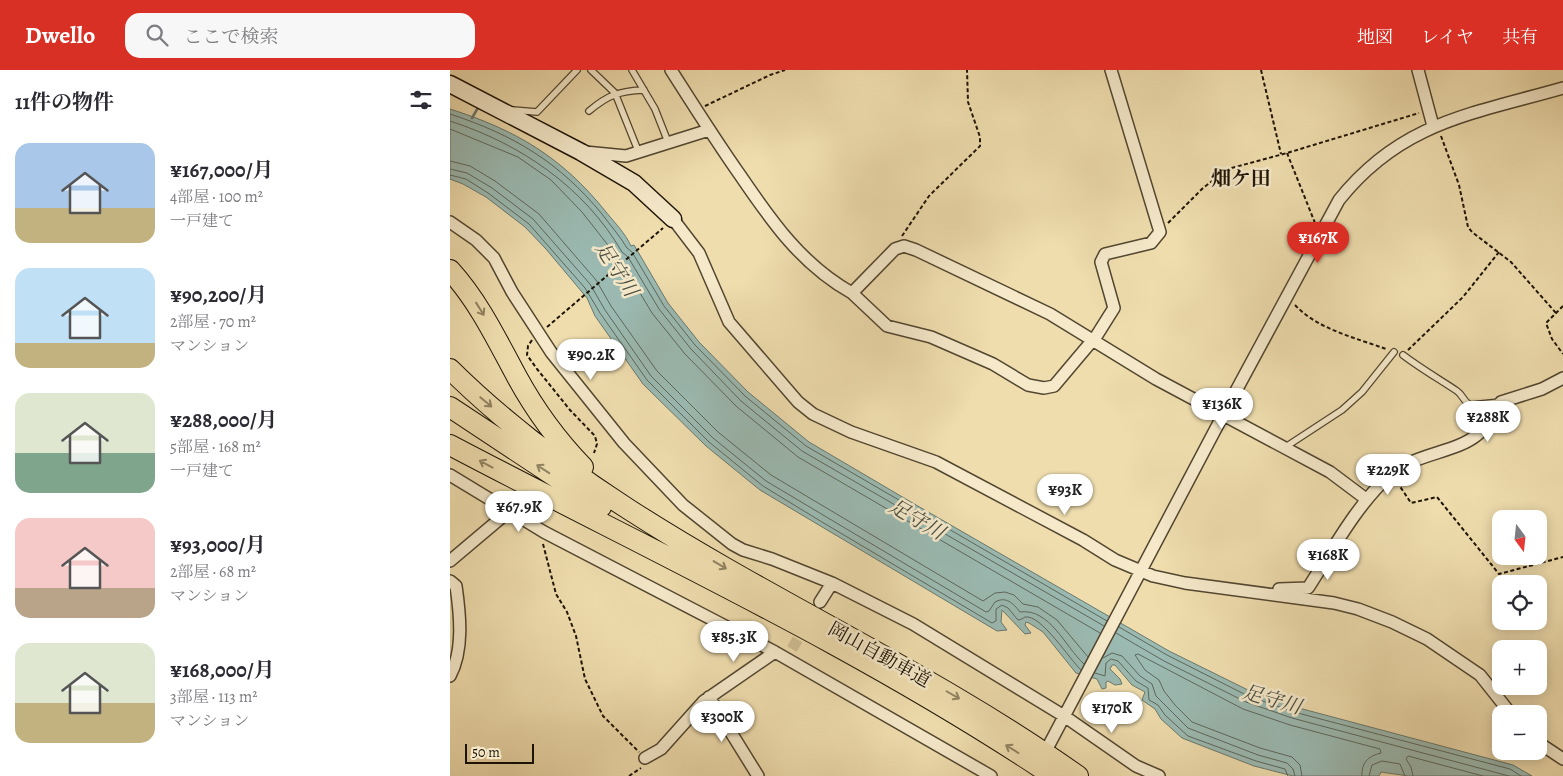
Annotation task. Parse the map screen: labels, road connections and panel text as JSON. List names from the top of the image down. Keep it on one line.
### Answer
{"streets":{"highway":["岡山自動車道"]},"districts":["畑ケ田"],"water":["足守川"],"scale_bar":"50 m","north":"bottom","page":{"header":"Dwello","search":"ここで検索","nav":["地図","レイヤ","共有"],"heading":"11件の物件","list":[{"name":"¥167,000/月","note":"4部屋 · 100 m² · 一戸建て"},{"name":"¥90,200/月","note":"2部屋 · 70 m² · マンション"},{"name":"¥288,000/月","note":"5部屋 · 168 m² · 一戸建て"},{"name":"¥93,000/月","note":"2部屋 · 68 m² · マンション"},{"name":"¥168,000/月","note":"3部屋 · 113 m² · マンション"}],"price":["¥167K","¥90.2K","¥136K","¥288K","¥229K","¥93K","¥67.9K","¥168K","¥85.3K","¥170K","¥300K"],"map_buttons":["+","−"],"scale":"50 m"}}
